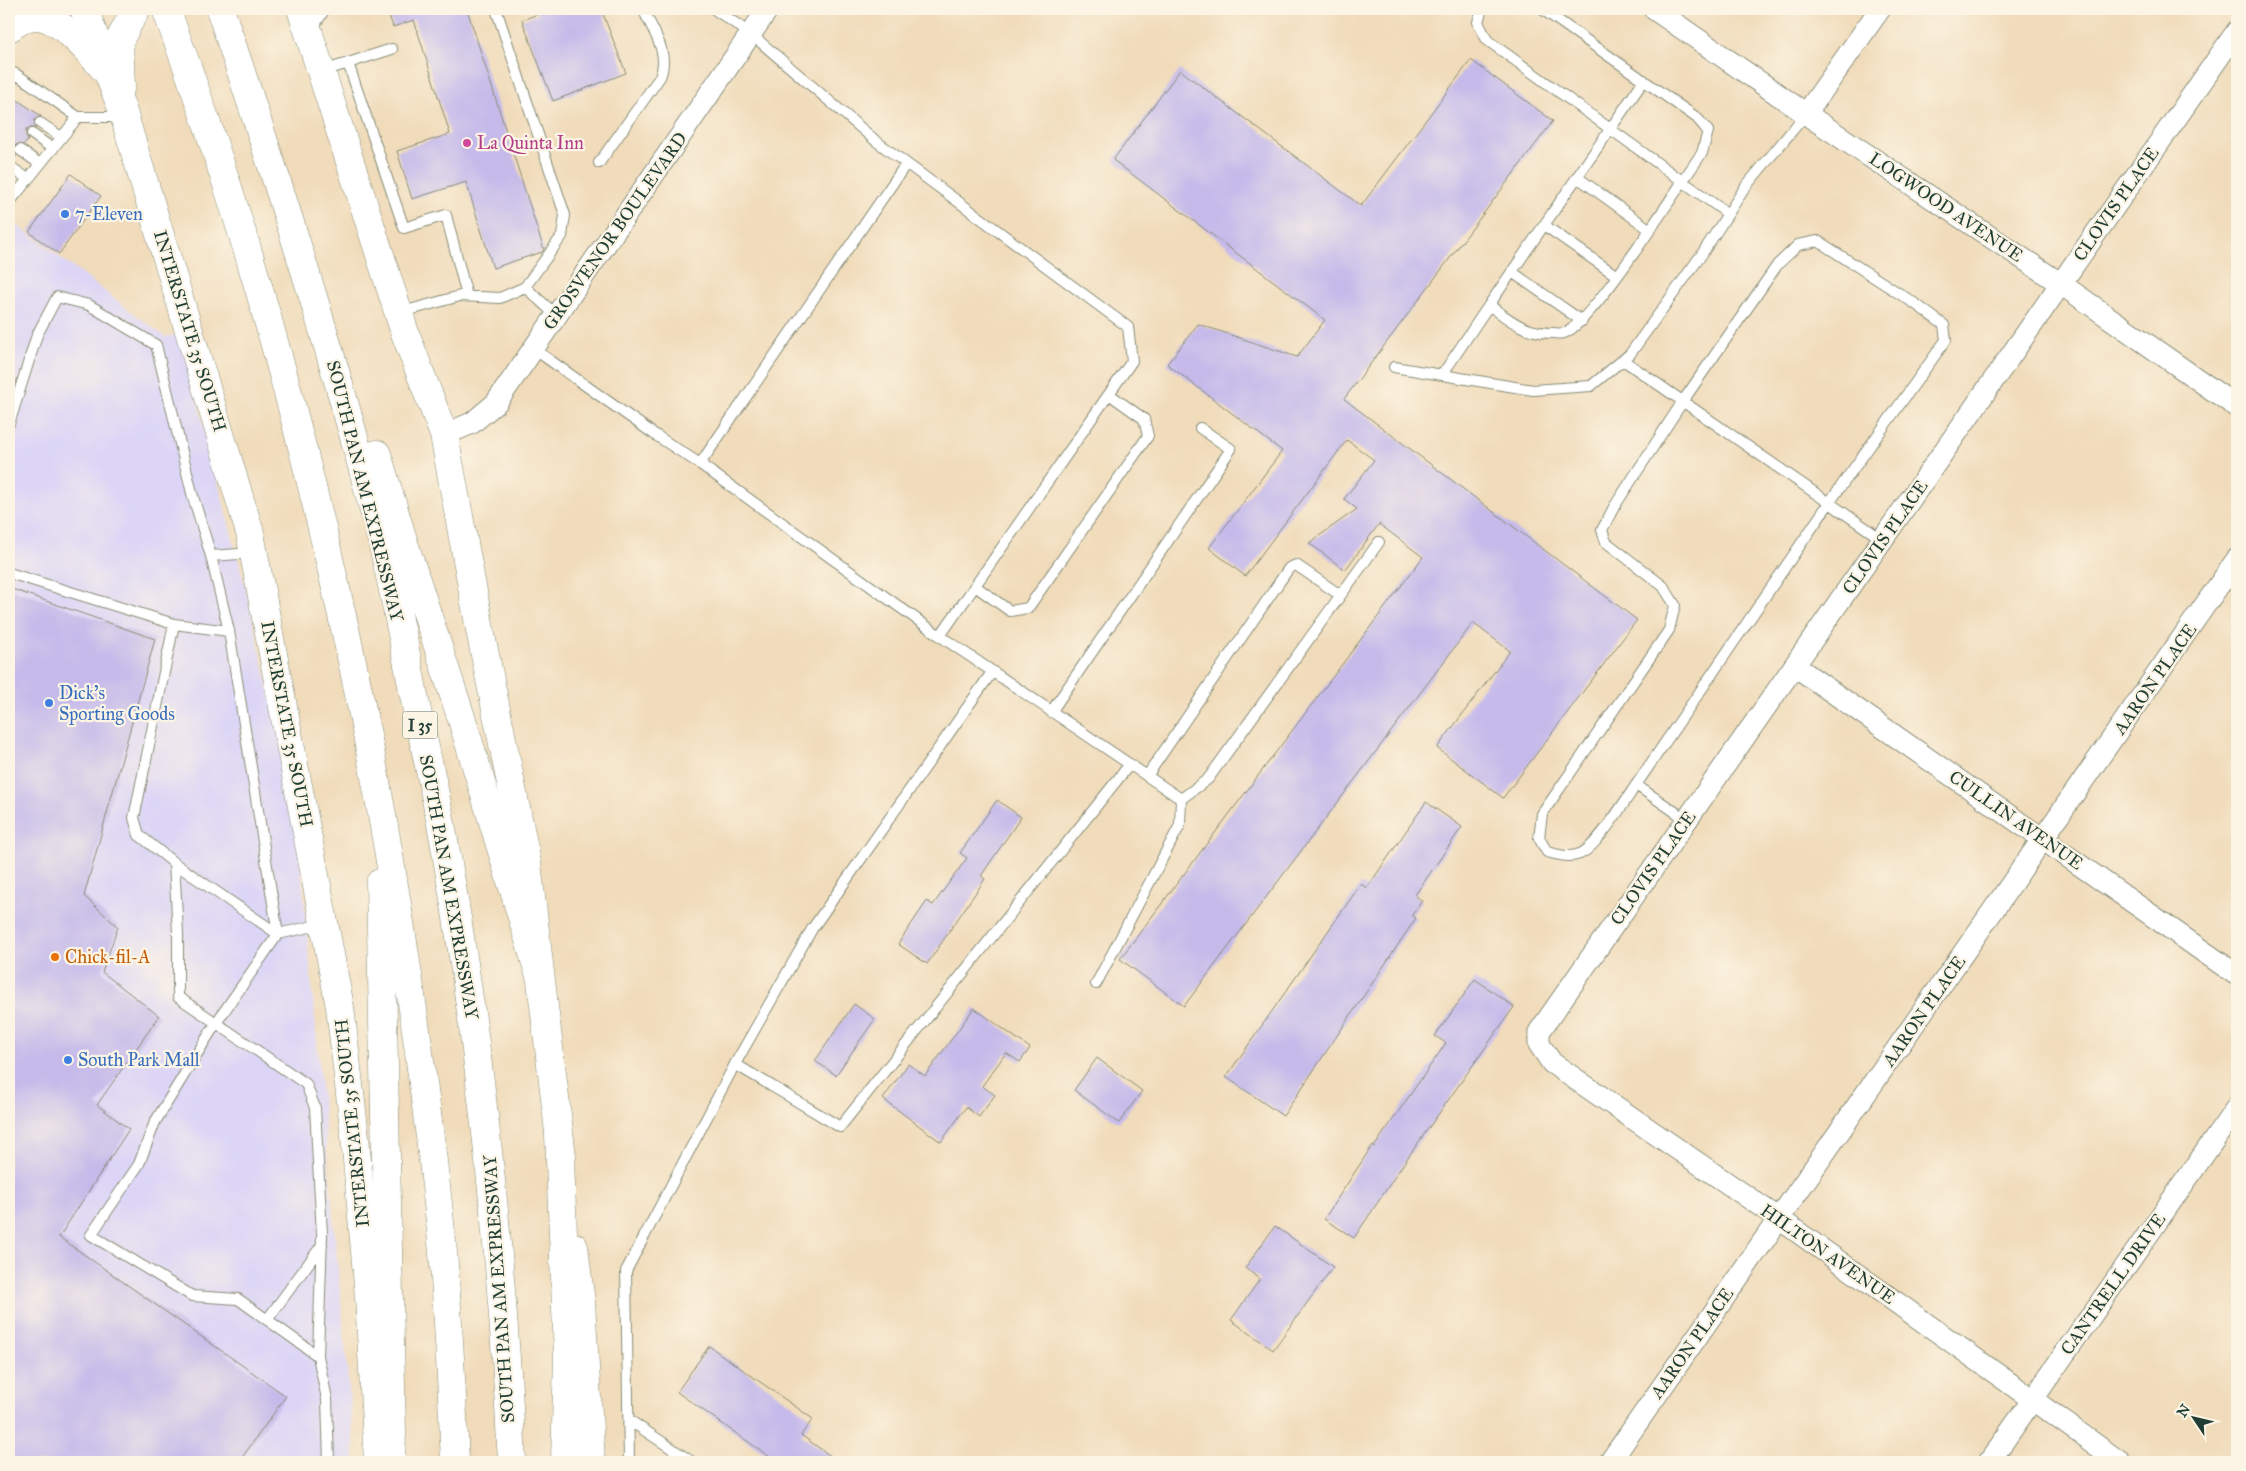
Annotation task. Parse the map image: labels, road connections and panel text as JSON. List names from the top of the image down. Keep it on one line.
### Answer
{"streets":{"main road":["INTERSTATE 35 SOUTH","SOUTH PAN AM EXPRESSWAY","I 35"],"street":["CLOVIS PLACE","LOGWOOD AVENUE","GROSVENOR BOULEVARD","AARON PLACE","CULLIN AVENUE","HILTON AVENUE","CANTRELL DRIVE"]},"crossings":[["CLOVIS PLACE","LOGWOOD AVENUE"],["CLOVIS PLACE","CULLIN AVENUE"],["CLOVIS PLACE","HILTON AVENUE"],["AARON PLACE","CULLIN AVENUE"],["AARON PLACE","HILTON AVENUE"],["HILTON AVENUE","CANTRELL DRIVE"]],"places":["La Quinta Inn","7-Eleven","Dick's Sporting Goods","Chick-fil-A","South Park Mall"],"north":"top left"}
